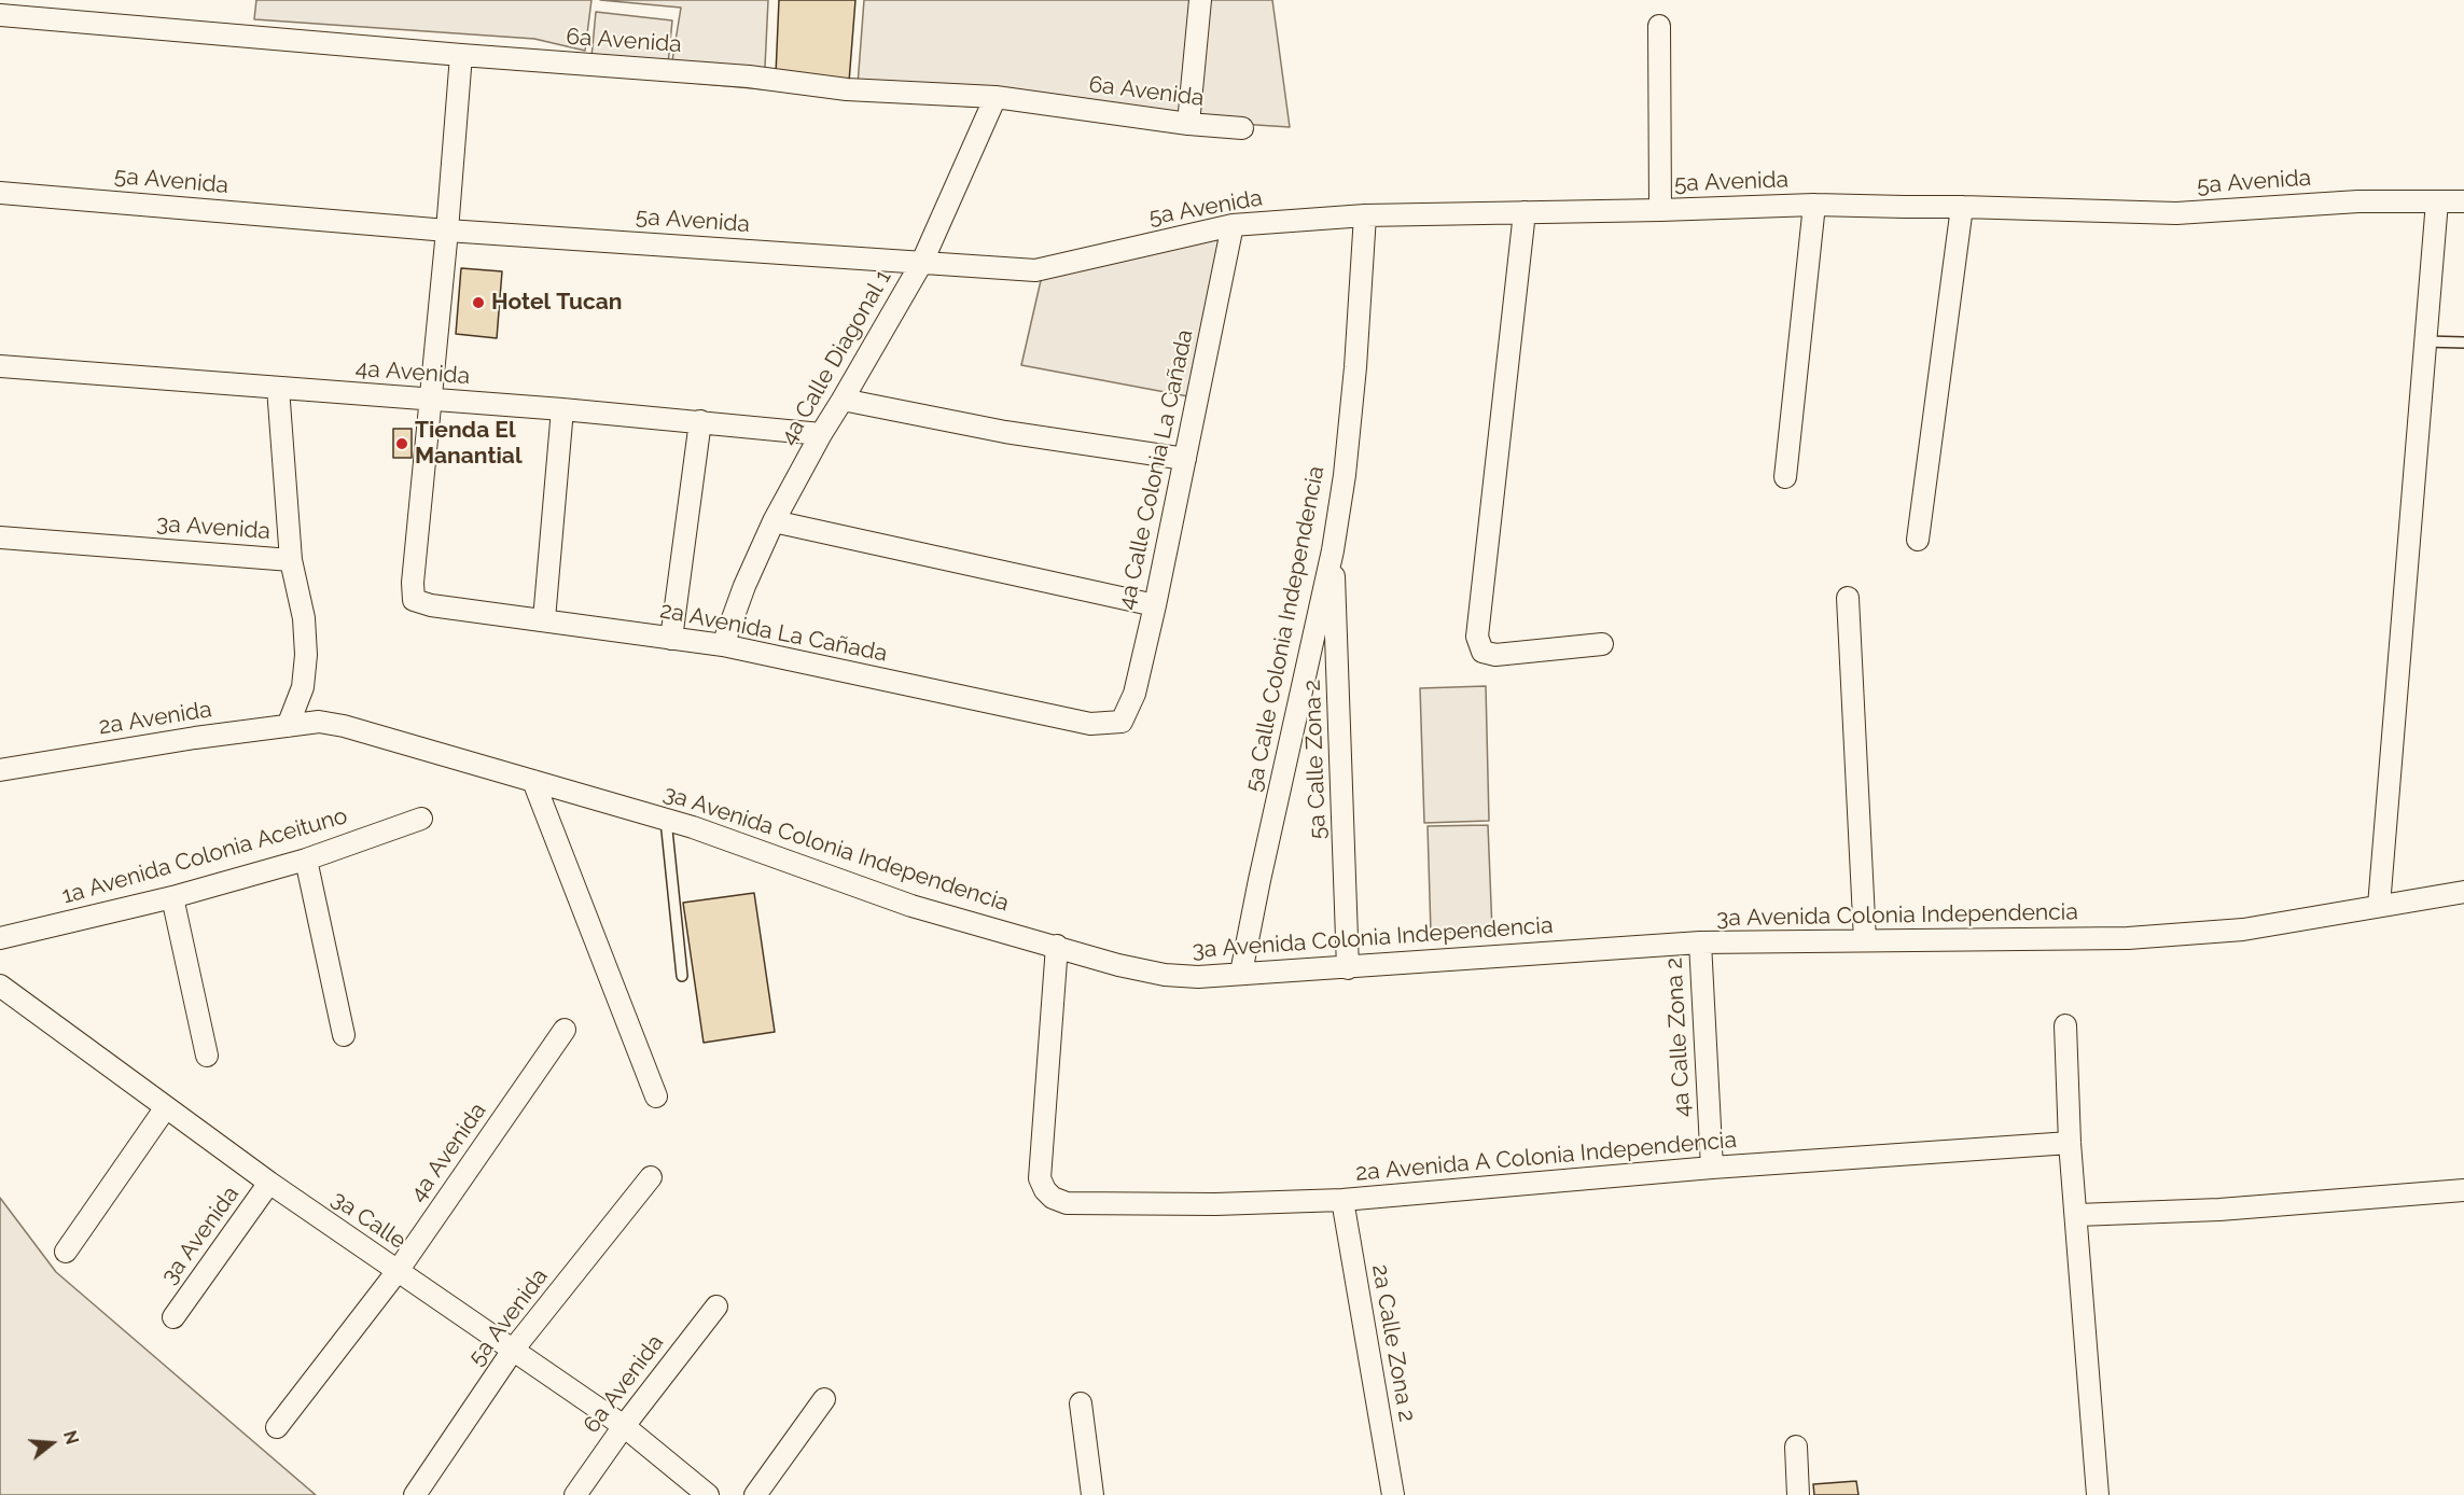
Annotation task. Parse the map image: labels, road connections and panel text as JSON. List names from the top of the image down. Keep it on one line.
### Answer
{"streets":{"street":["6a Avenida","5a Avenida","4a Calle Diagonal 1","4a Avenida","4a Calle Colonia La Cañada","3a Avenida","5a Calle Colonia Independencia","2a Avenida La Cañada","2a Avenida","5a Calle Zona 2","3a Avenida Colonia Independencia","1a Avenida Colonia Aceituno","4a Calle Zona 2","2a Avenida A Colonia Independencia","3a Calle","2a Calle Zona 2"]},"crossings":[["6a Avenida","4a Calle Diagonal 1"],["6a Avenida","3a Calle"],["5a Avenida","4a Calle Diagonal 1"],["5a Avenida","4a Calle Colonia La Cañada"],["5a Avenida","5a Calle Colonia Independencia"],["5a Avenida","3a Calle"],["4a Calle Diagonal 1","4a Avenida"],["4a Calle Diagonal 1","2a Avenida La Cañada"],["4a Avenida","2a Avenida La Cañada"],["4a Avenida","3a Calle"],["4a Calle Colonia La Cañada","2a Avenida La Cañada"],["3a Avenida","2a Avenida"],["3a Avenida","3a Calle"],["5a Calle Colonia Independencia","5a Calle Zona 2"],["5a Calle Colonia Independencia","3a Avenida Colonia Independencia"],["2a Avenida","3a Avenida Colonia Independencia"],["5a Calle Zona 2","3a Avenida Colonia Independencia"],["3a Avenida Colonia Independencia","4a Calle Zona 2"],["3a Avenida Colonia Independencia","2a Avenida A Colonia Independencia"],["4a Calle Zona 2","2a Avenida A Colonia Independencia"],["2a Avenida A Colonia Independencia","2a Calle Zona 2"]],"places":["Hotel Tucan","Tienda El Manantial"],"north":"right"}
